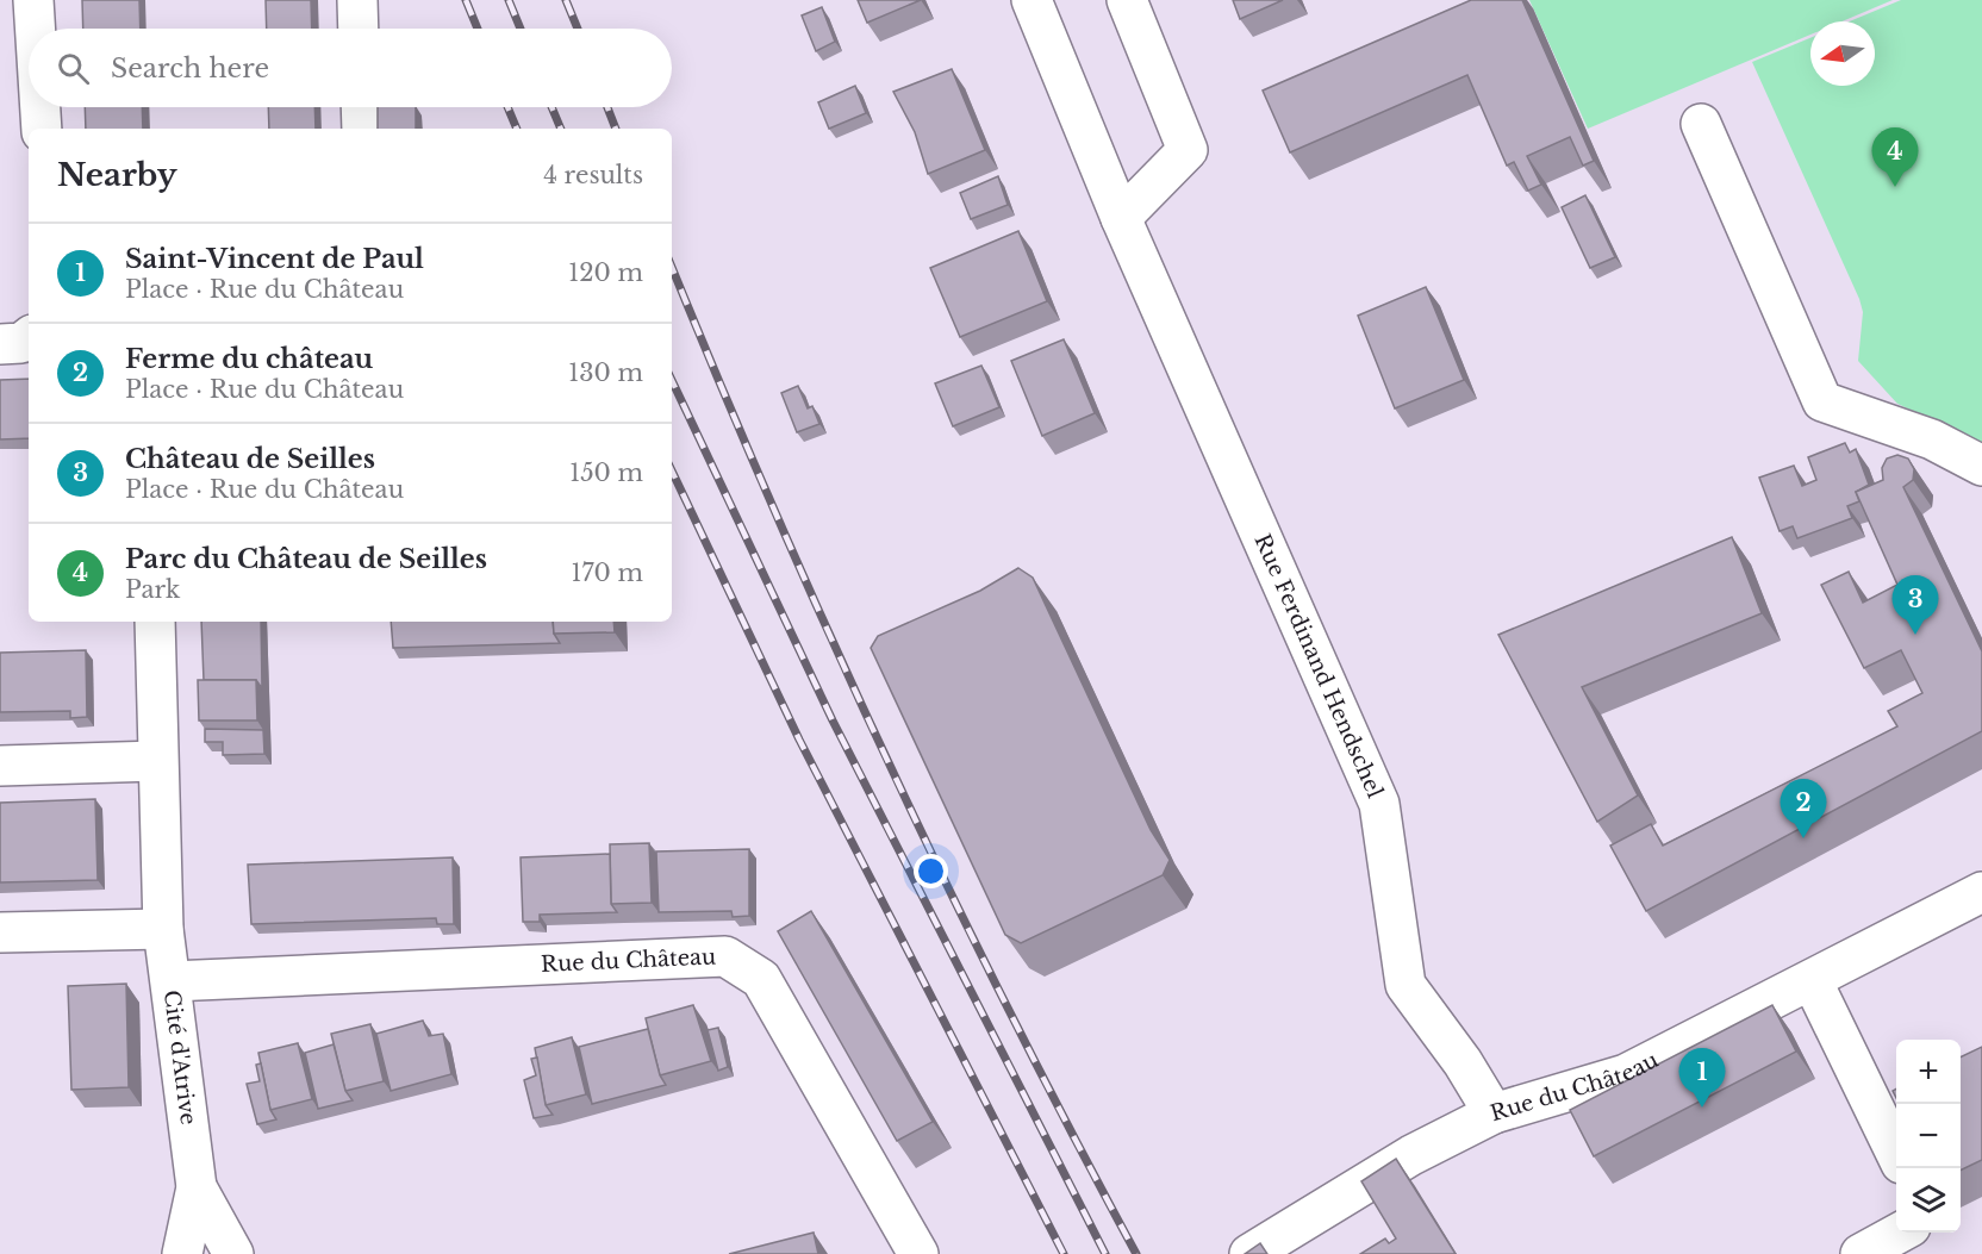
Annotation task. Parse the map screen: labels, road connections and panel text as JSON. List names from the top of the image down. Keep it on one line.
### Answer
{"streets":{"street":["Rue Ferdinand Hendschel","Rue du Château","Cité d'Atrive"]},"crossings":[["Rue Ferdinand Hendschel","Rue du Château"],["Rue du Château","Cité d'Atrive"]],"north":"left","page":{"search":"Search here","pins":["4","3","2","1"],"heading":["Nearby","4 results"],"list":[{"mark":"1","name":"Saint-Vincent de Paul","note":"Place · Rue du Château","value":"120 m"},{"mark":"2","name":"Ferme du château","note":"Place · Rue du Château","value":"130 m"},{"mark":"3","name":"Château de Seilles","note":"Place · Rue du Château","value":"150 m"},{"mark":"4","name":"Parc du Château de Seilles","note":"Park","value":"170 m"}],"map_buttons":["+","−"]}}
